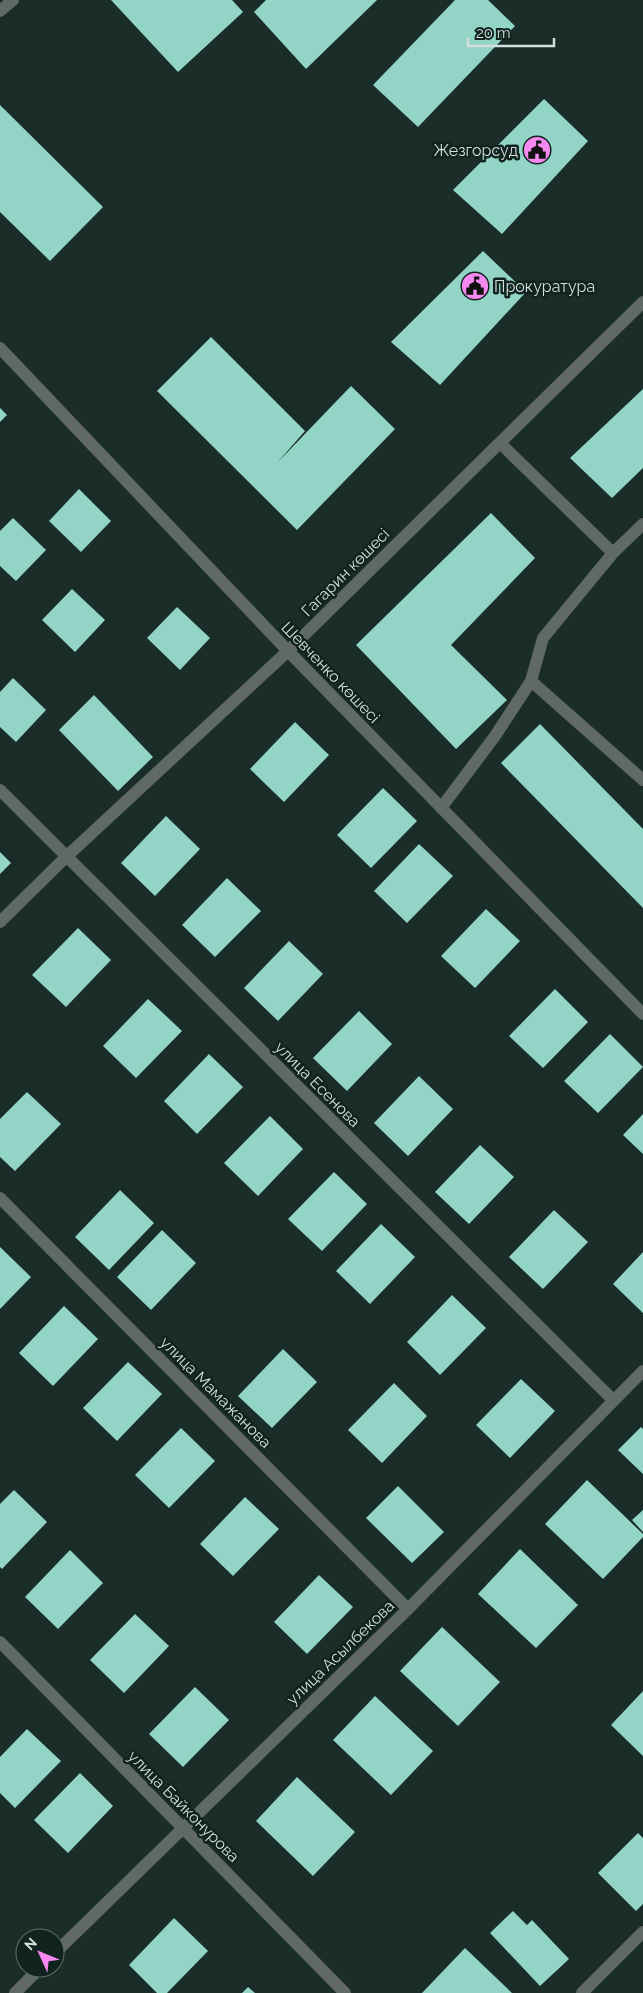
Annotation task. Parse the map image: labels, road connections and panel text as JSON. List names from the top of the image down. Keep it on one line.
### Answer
{"streets":{"street":["Гагарин көшесі","Шевченко көшесі","улица Есенова","улица Мамажанова","улица Асылбекова","улица Байконурова"]},"crossings":[["Гагарин көшесі","Шевченко көшесі"],["Гагарин көшесі","улица Есенова"],["улица Есенова","улица Асылбекова"],["улица Мамажанова","улица Асылбекова"],["улица Асылбекова","улица Байконурова"]],"places":{"public building":["Жезгорсуд","Прокуратура"]},"scale_bar":"20 m","north":"top left"}
